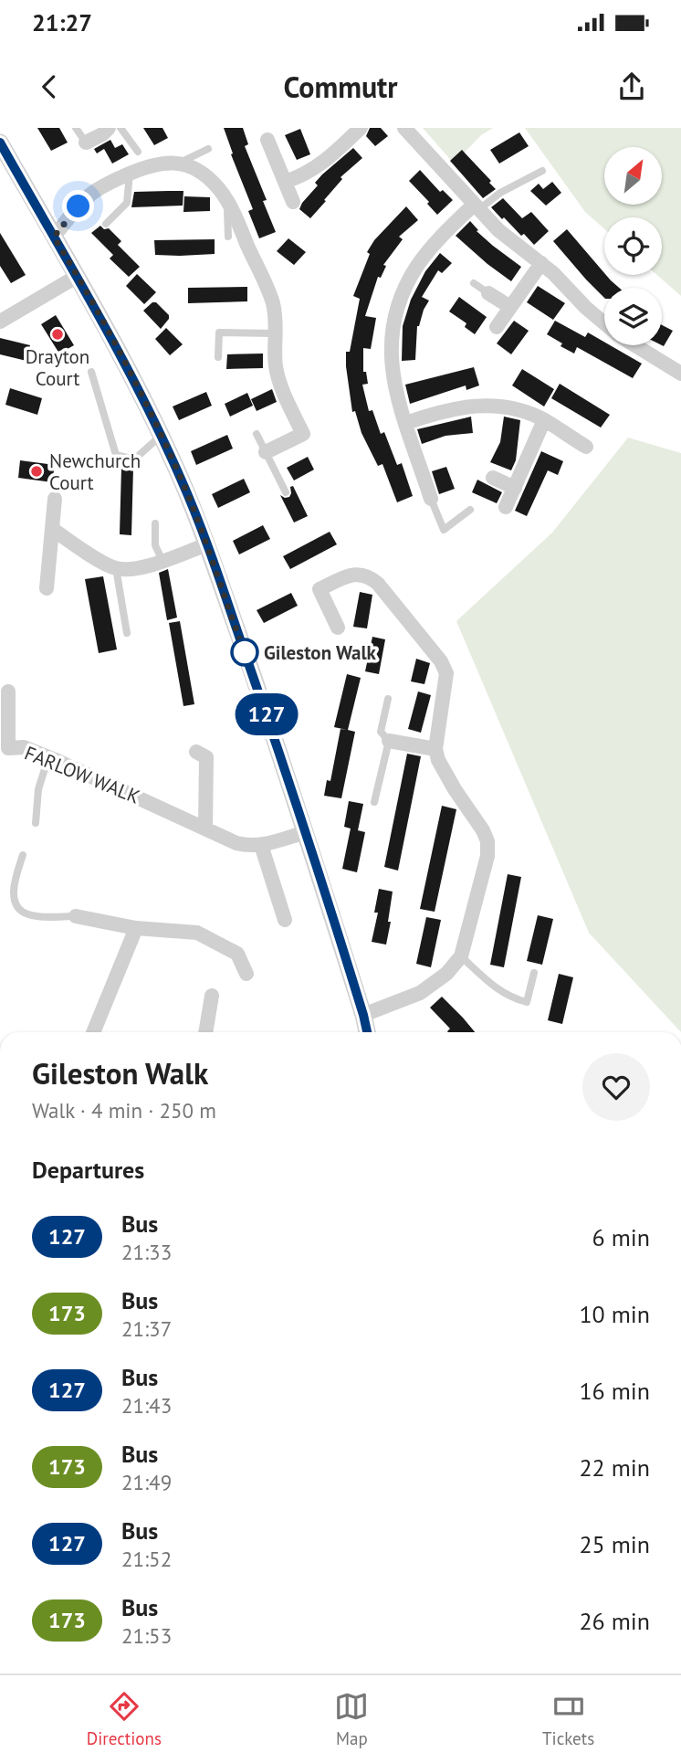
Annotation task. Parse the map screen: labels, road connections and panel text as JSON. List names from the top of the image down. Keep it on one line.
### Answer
{"streets":{"street":["FARLOW WALK"]},"places":["Drayton Court","Newchurch Court","Gileston Walk"],"lines":["bus line 127"],"north":"top right","page":{"status":"21:27","header":"Commutr","on_map":"127","heading":[["Gileston Walk","Walk · 4 min · 250 m"],"Departures"],"list":[{"mark":"127","name":"Bus","note":"21:33","value":"6 min"},{"mark":"173","name":"Bus","note":"21:37","value":"10 min"},{"mark":"127","name":"Bus","note":"21:43","value":"16 min"},{"mark":"173","name":"Bus","note":"21:49","value":"22 min"},{"mark":"127","name":"Bus","note":"21:52","value":"25 min"},{"mark":"173","name":"Bus","note":"21:53","value":"26 min"}],"tabs":["Directions","Map","Tickets"]}}
